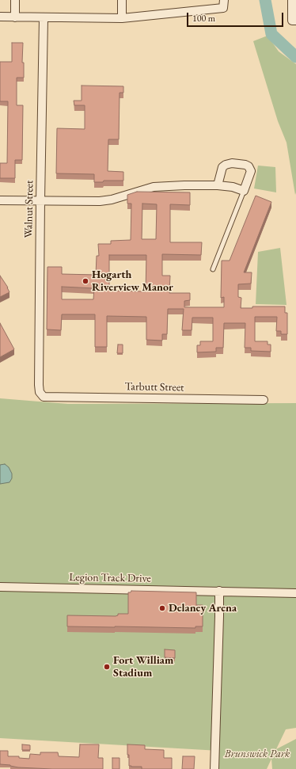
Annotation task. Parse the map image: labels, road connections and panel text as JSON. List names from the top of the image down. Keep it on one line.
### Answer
{"streets":{"street":["Walnut Street","Tarbutt Street","Legion Track Drive"]},"crossings":[["Walnut Street","Tarbutt Street"]],"parks":["Brunswick Park"],"places":["Hogarth Riverview Manor","Delaney Arena","Fort William Stadium"],"scale_bar":"100 m"}
